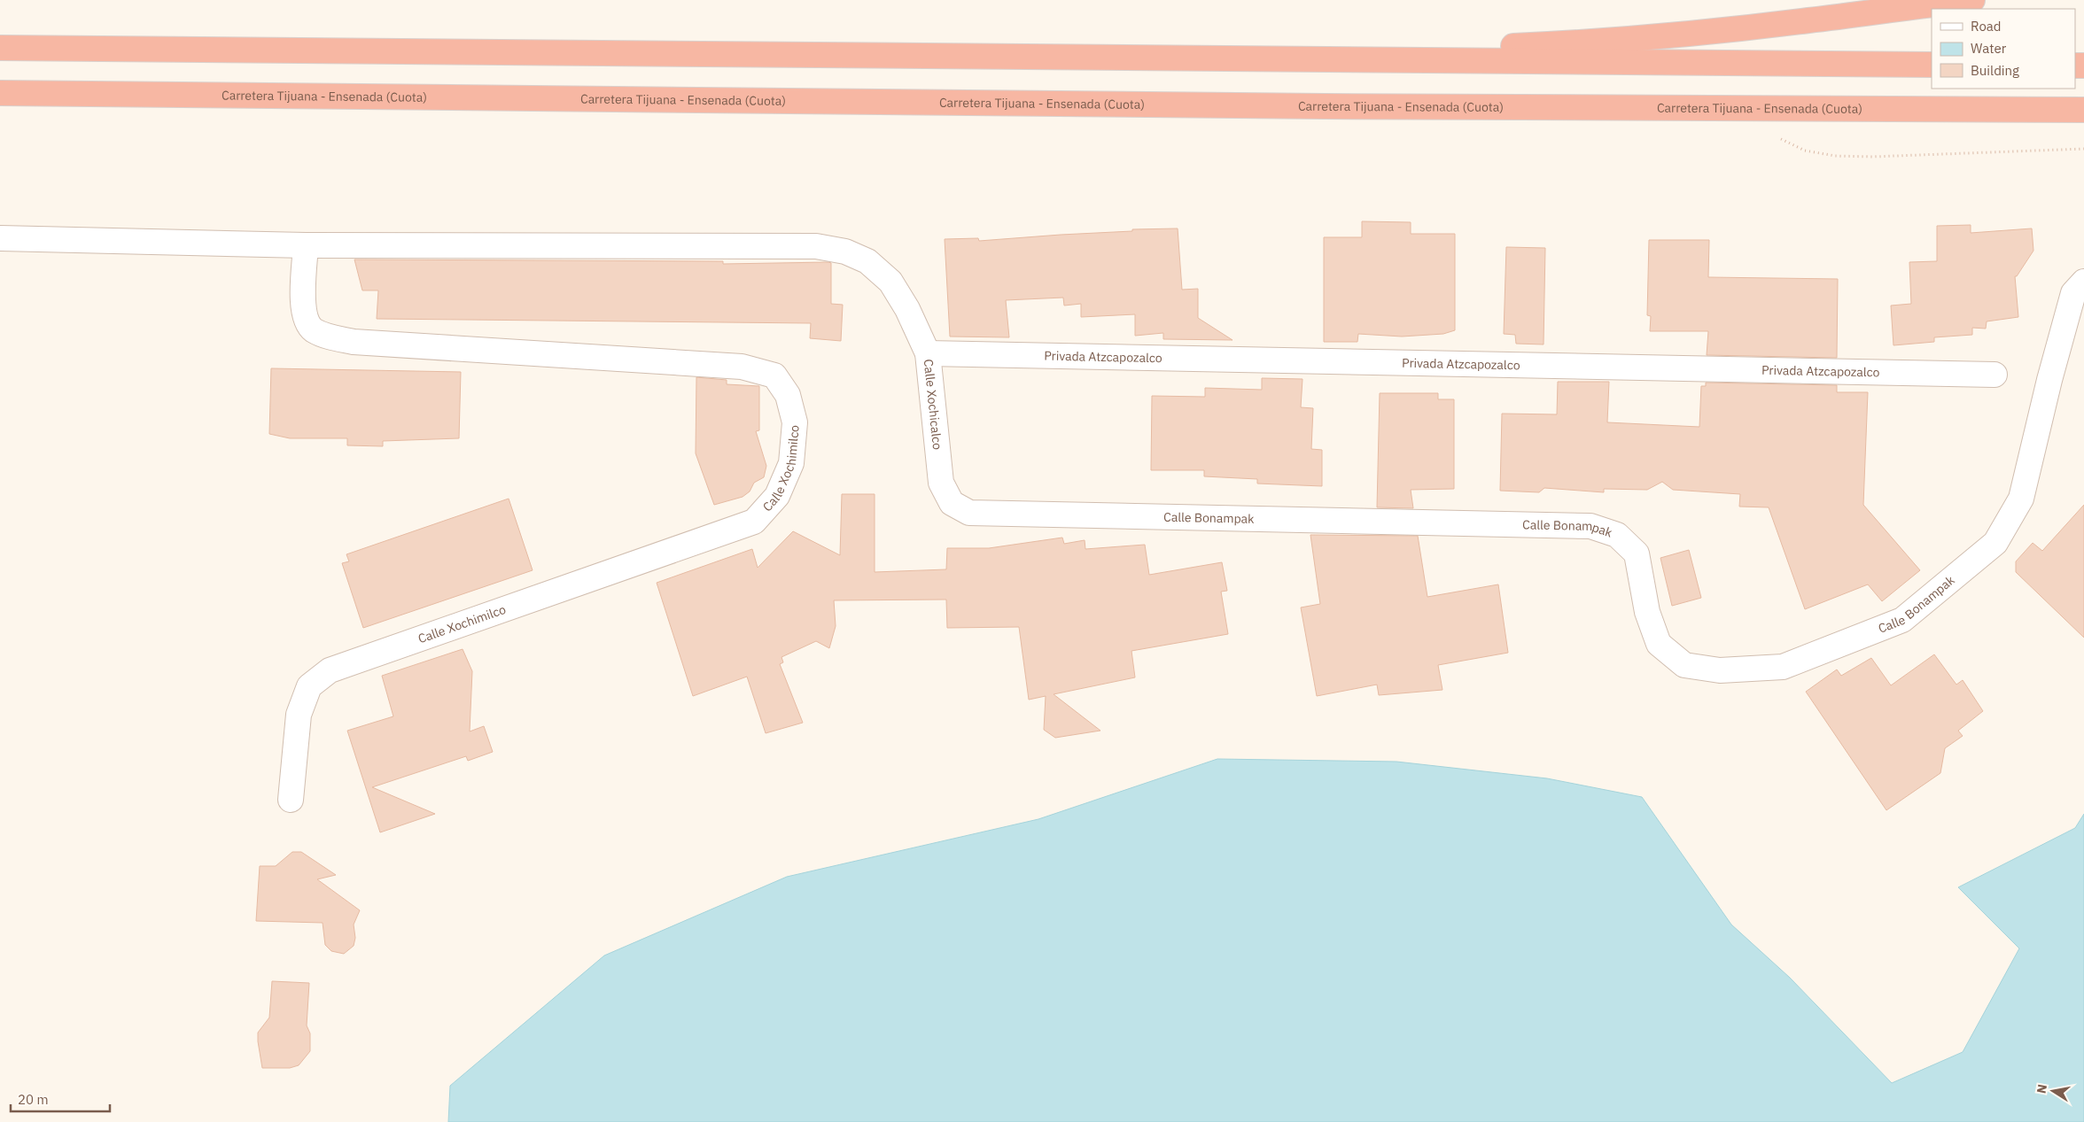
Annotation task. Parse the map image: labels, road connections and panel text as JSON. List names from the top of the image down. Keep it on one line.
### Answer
{"streets":{"highway":["Carretera Tijuana - Ensenada (Cuota)"],"street":["Privada Atzcapozalco","Calle Xochicalco","Calle Xochimilco","Calle Bonampak"]},"crossings":[["Privada Atzcapozalco","Calle Xochicalco"],["Calle Xochicalco","Calle Xochimilco"],["Calle Xochicalco","Calle Bonampak"]],"legend":["Road","Water","Building"],"scale_bar":"20 m","north":"left"}
